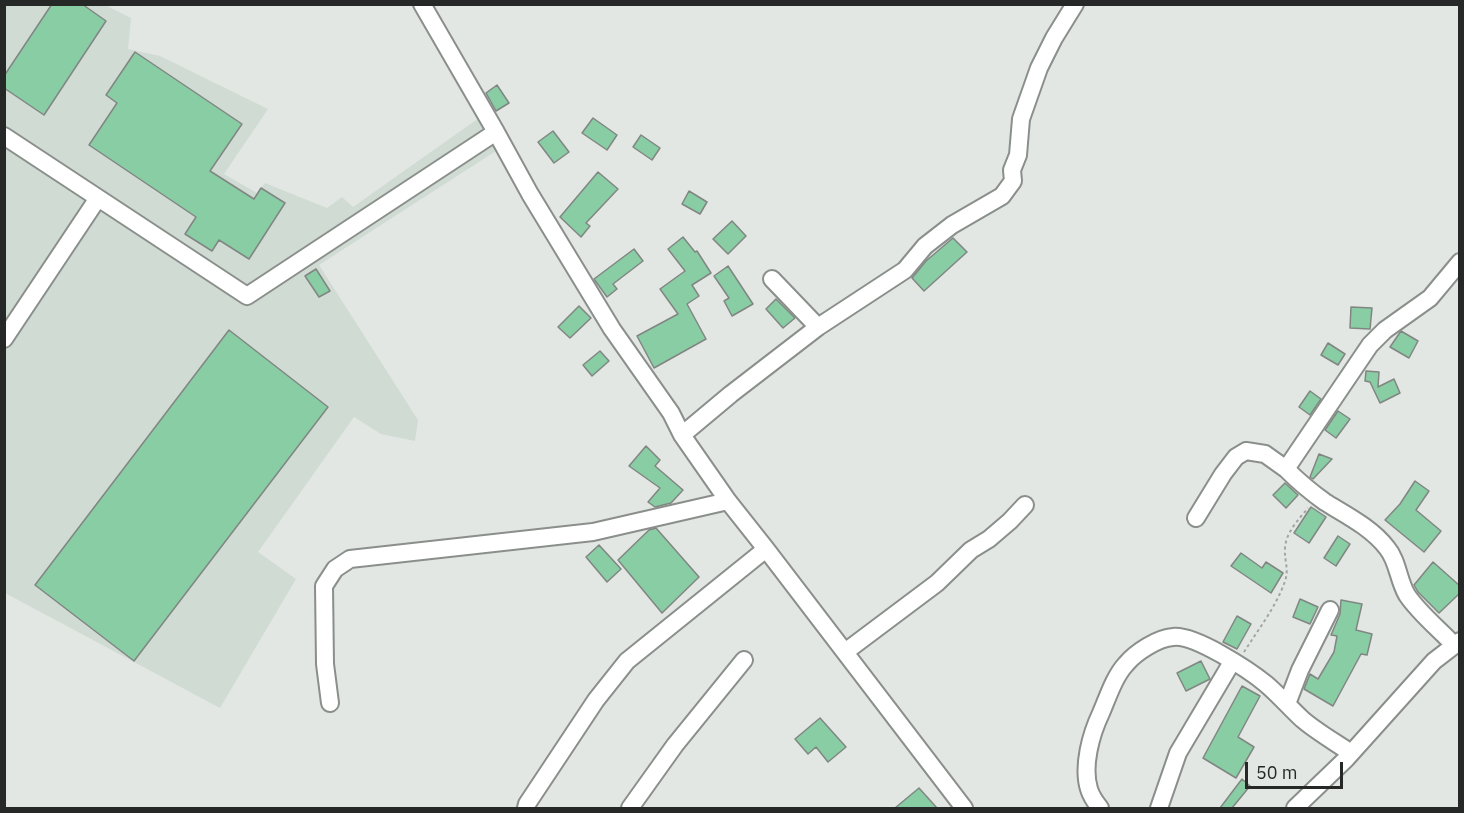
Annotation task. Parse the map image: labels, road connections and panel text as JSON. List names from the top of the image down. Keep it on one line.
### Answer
{"scale_bar":"50 m"}
